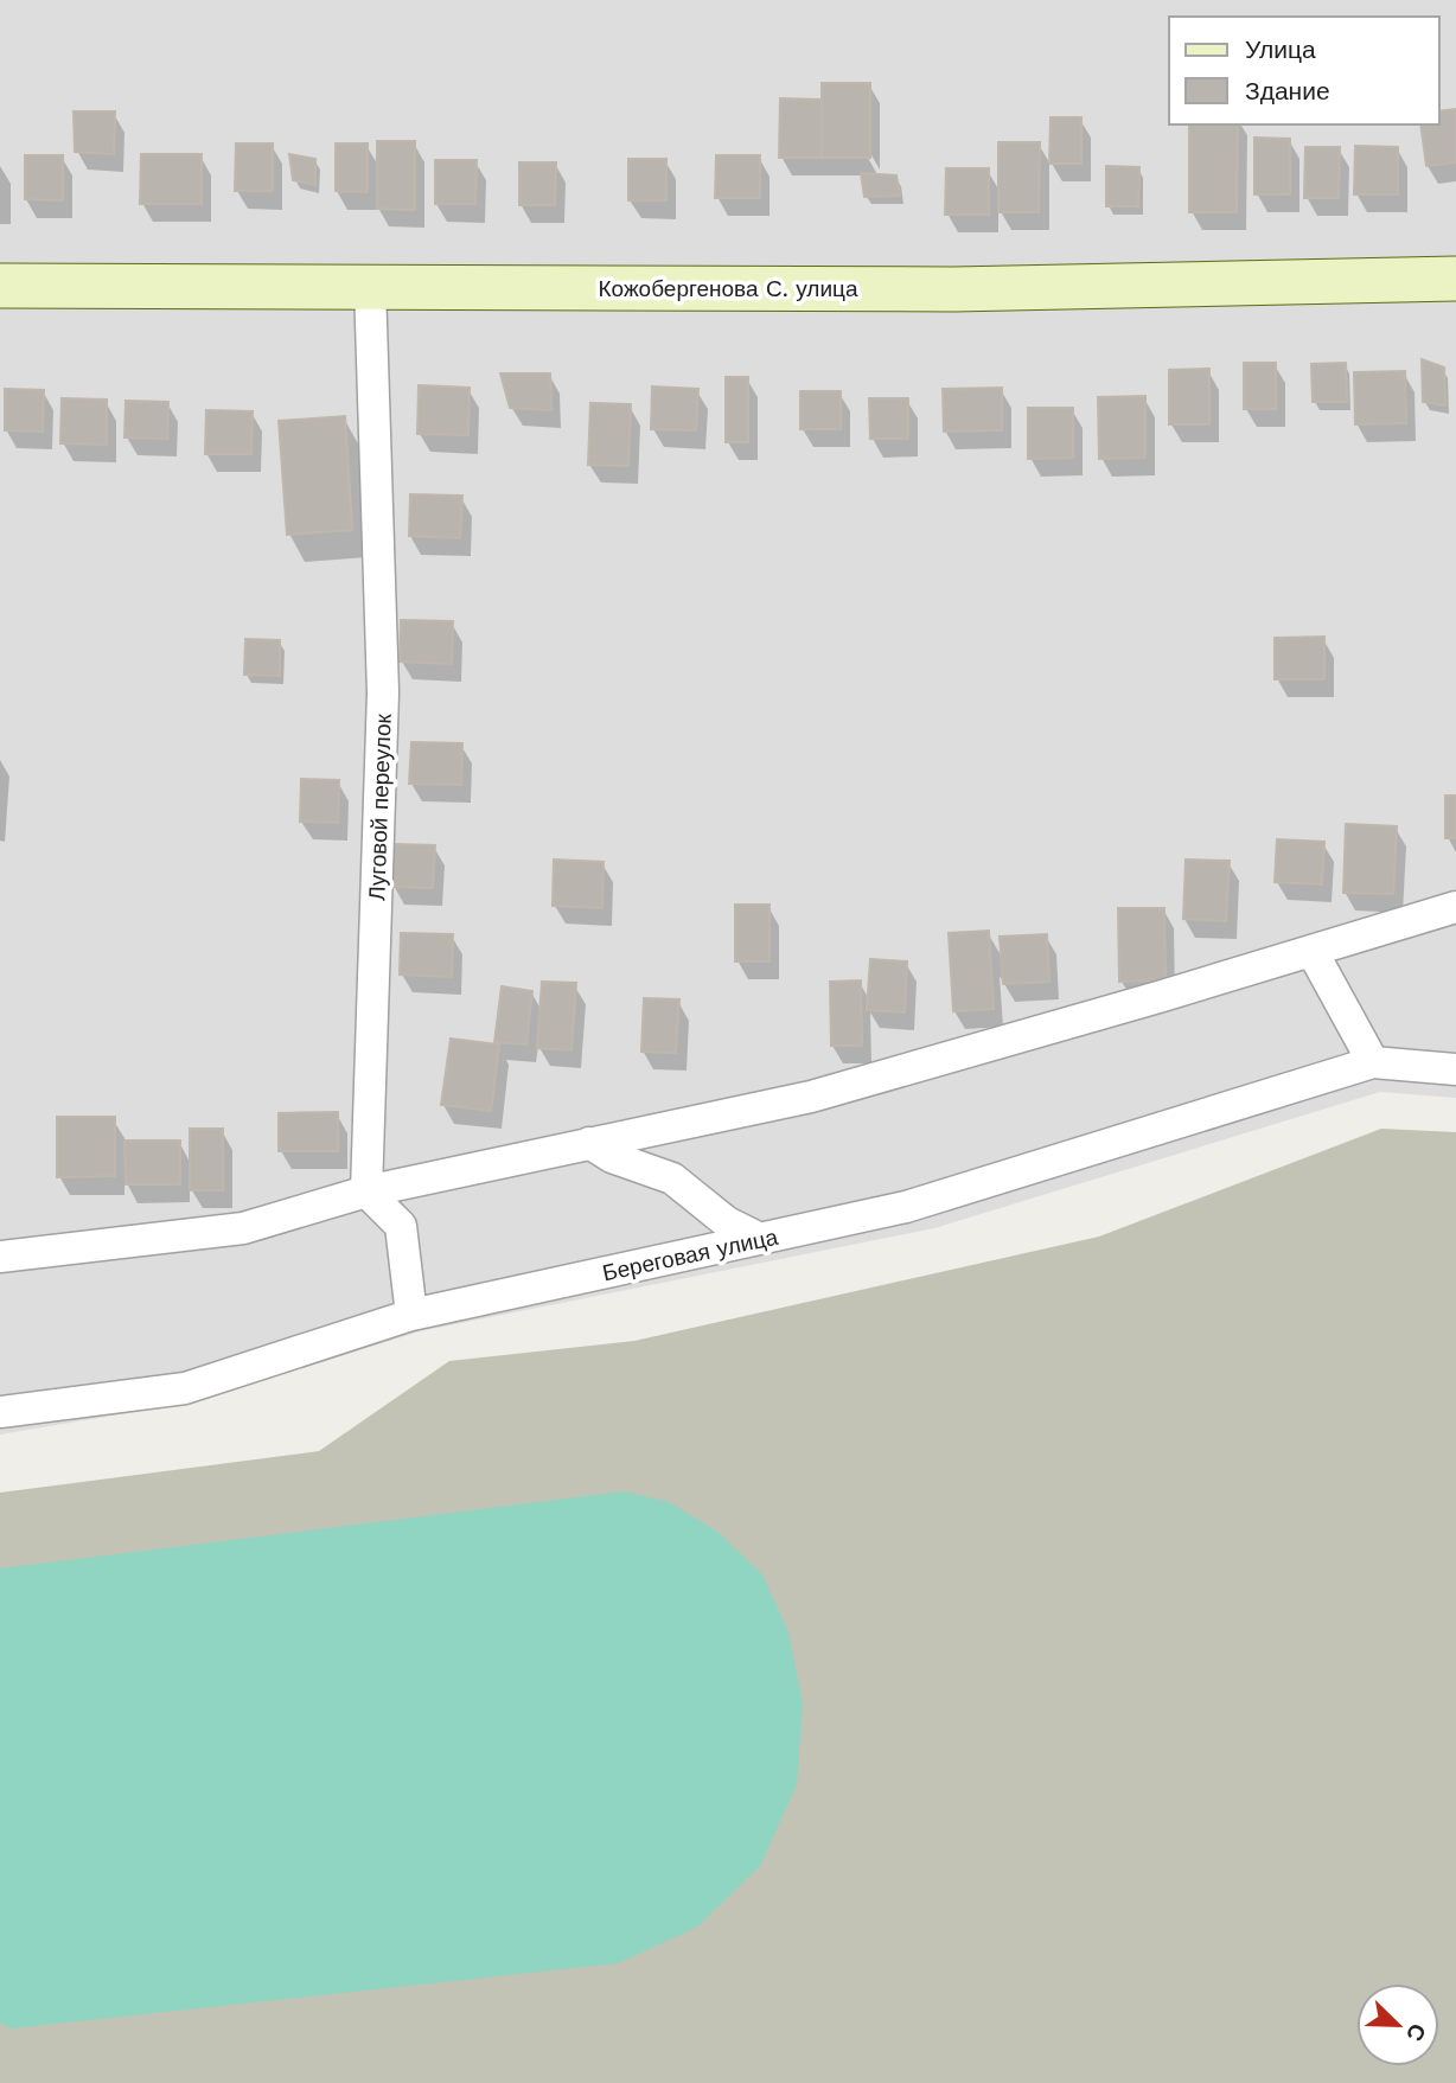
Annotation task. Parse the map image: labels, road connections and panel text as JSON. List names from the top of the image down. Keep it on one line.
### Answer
{"streets":{"main road":["Кожобергенова С. улица"],"street":["Луговой переулок","Береговая улица"]},"crossings":[["Кожобергенова С. улица","Луговой переулок"]],"legend":["Улица","Здание"],"north":"bottom right"}
